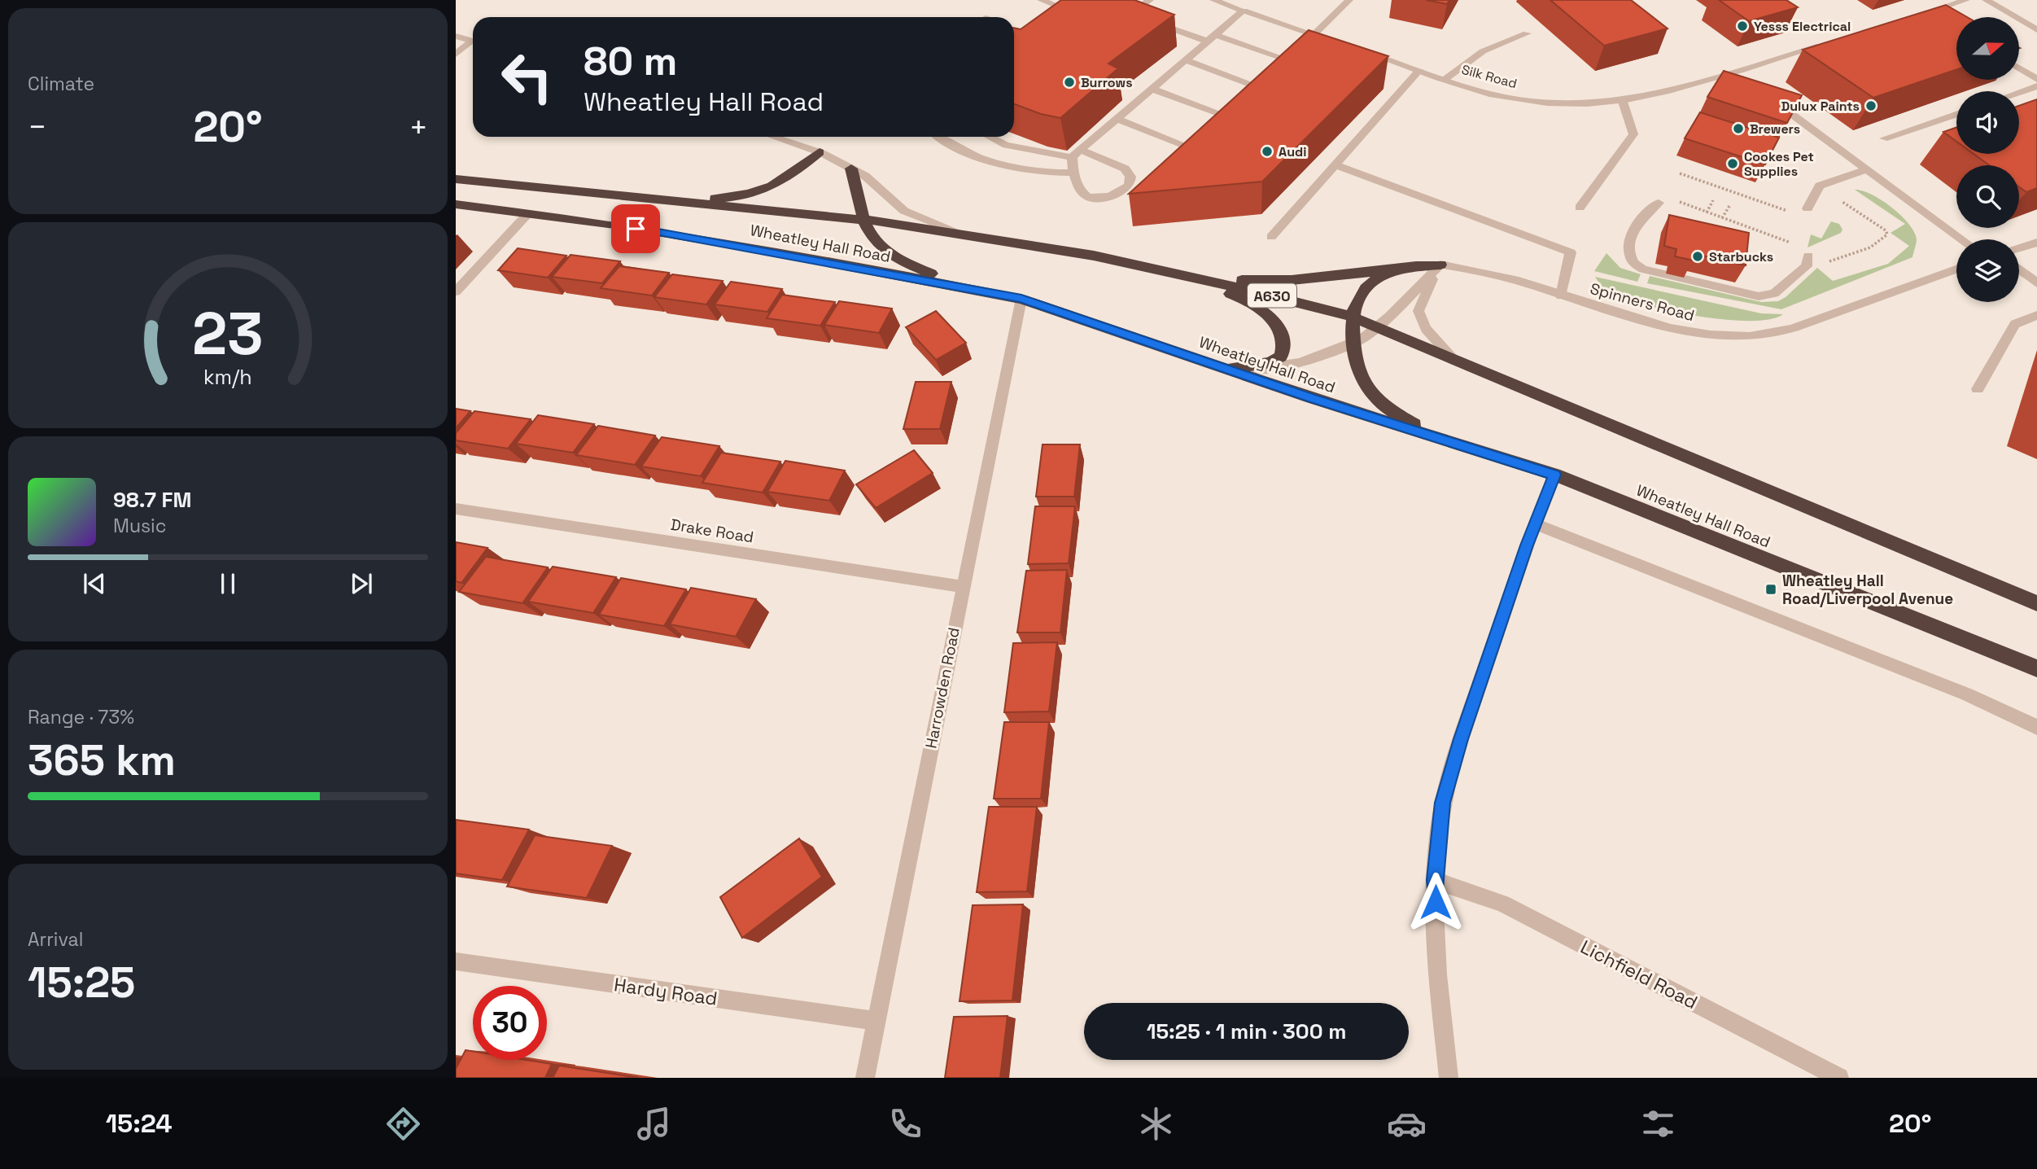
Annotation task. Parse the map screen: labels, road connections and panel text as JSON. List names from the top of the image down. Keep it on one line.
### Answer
{"streets":{"highway":["Wheatley Hall Road","A630"],"street":["Silk Road","Spinners Road","Drake Road","Harrowden Road","Lichfield Road","Hardy Road"]},"crossings":[["Wheatley Hall Road","Harrowden Road"],["Drake Road","Harrowden Road"],["Harrowden Road","Hardy Road"]],"places":{"other":["Yesss Electrical","Burrows","Dulux Paints","Brewers","Audi","Cookes Pet Supplies","Starbucks"],"transit":["Wheatley Hall Road/Liverpool Avenue"]},"north":"right","page":{"tile":["Climate",["Range · 73%","365 km"],["Arrival","15:25"]],"turn":["80 m","Wheatley Hall Road"],"heat":["−","20°","+"],"song":["98.7 FM","Music"],"limit":"30","trip":"15:25 · 1 min · 300 m","tabs":["15:24","20°"],"gauge":["23","km/h"]}}
